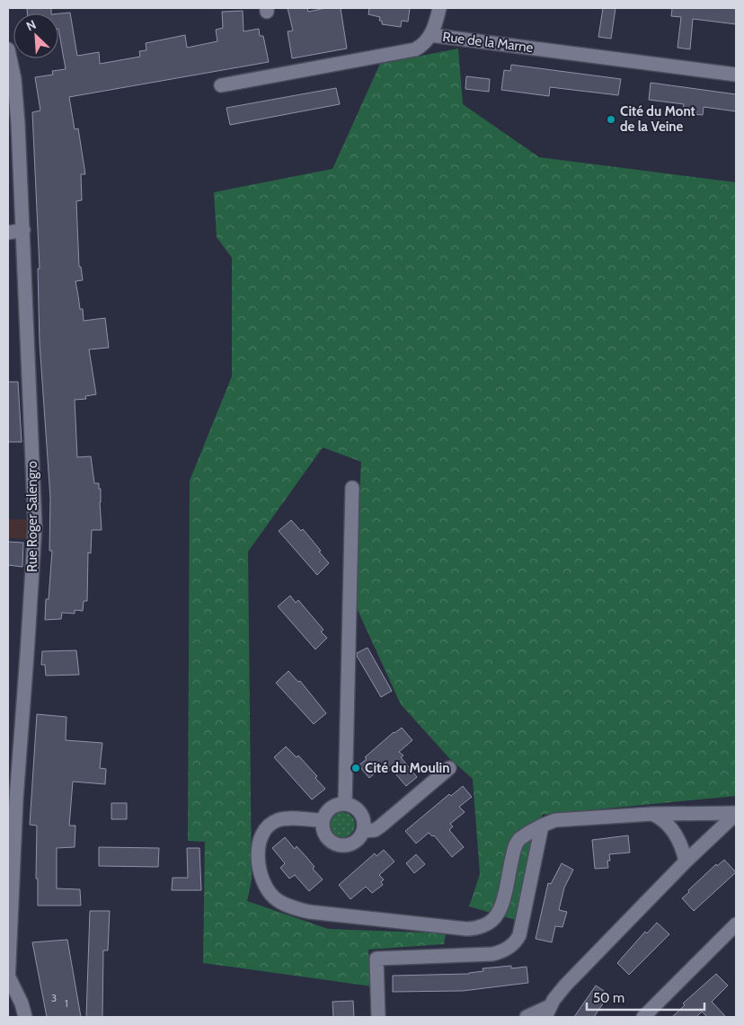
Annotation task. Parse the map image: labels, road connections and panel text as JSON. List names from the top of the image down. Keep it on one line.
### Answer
{"streets":{"street":["Rue de la Marne","Rue Roger Salengro"]},"places":["Cité du Mont de la Veine","Cité du Moulin"],"house_numbers":["3","1"],"scale_bar":"50 m","north":"top left"}
